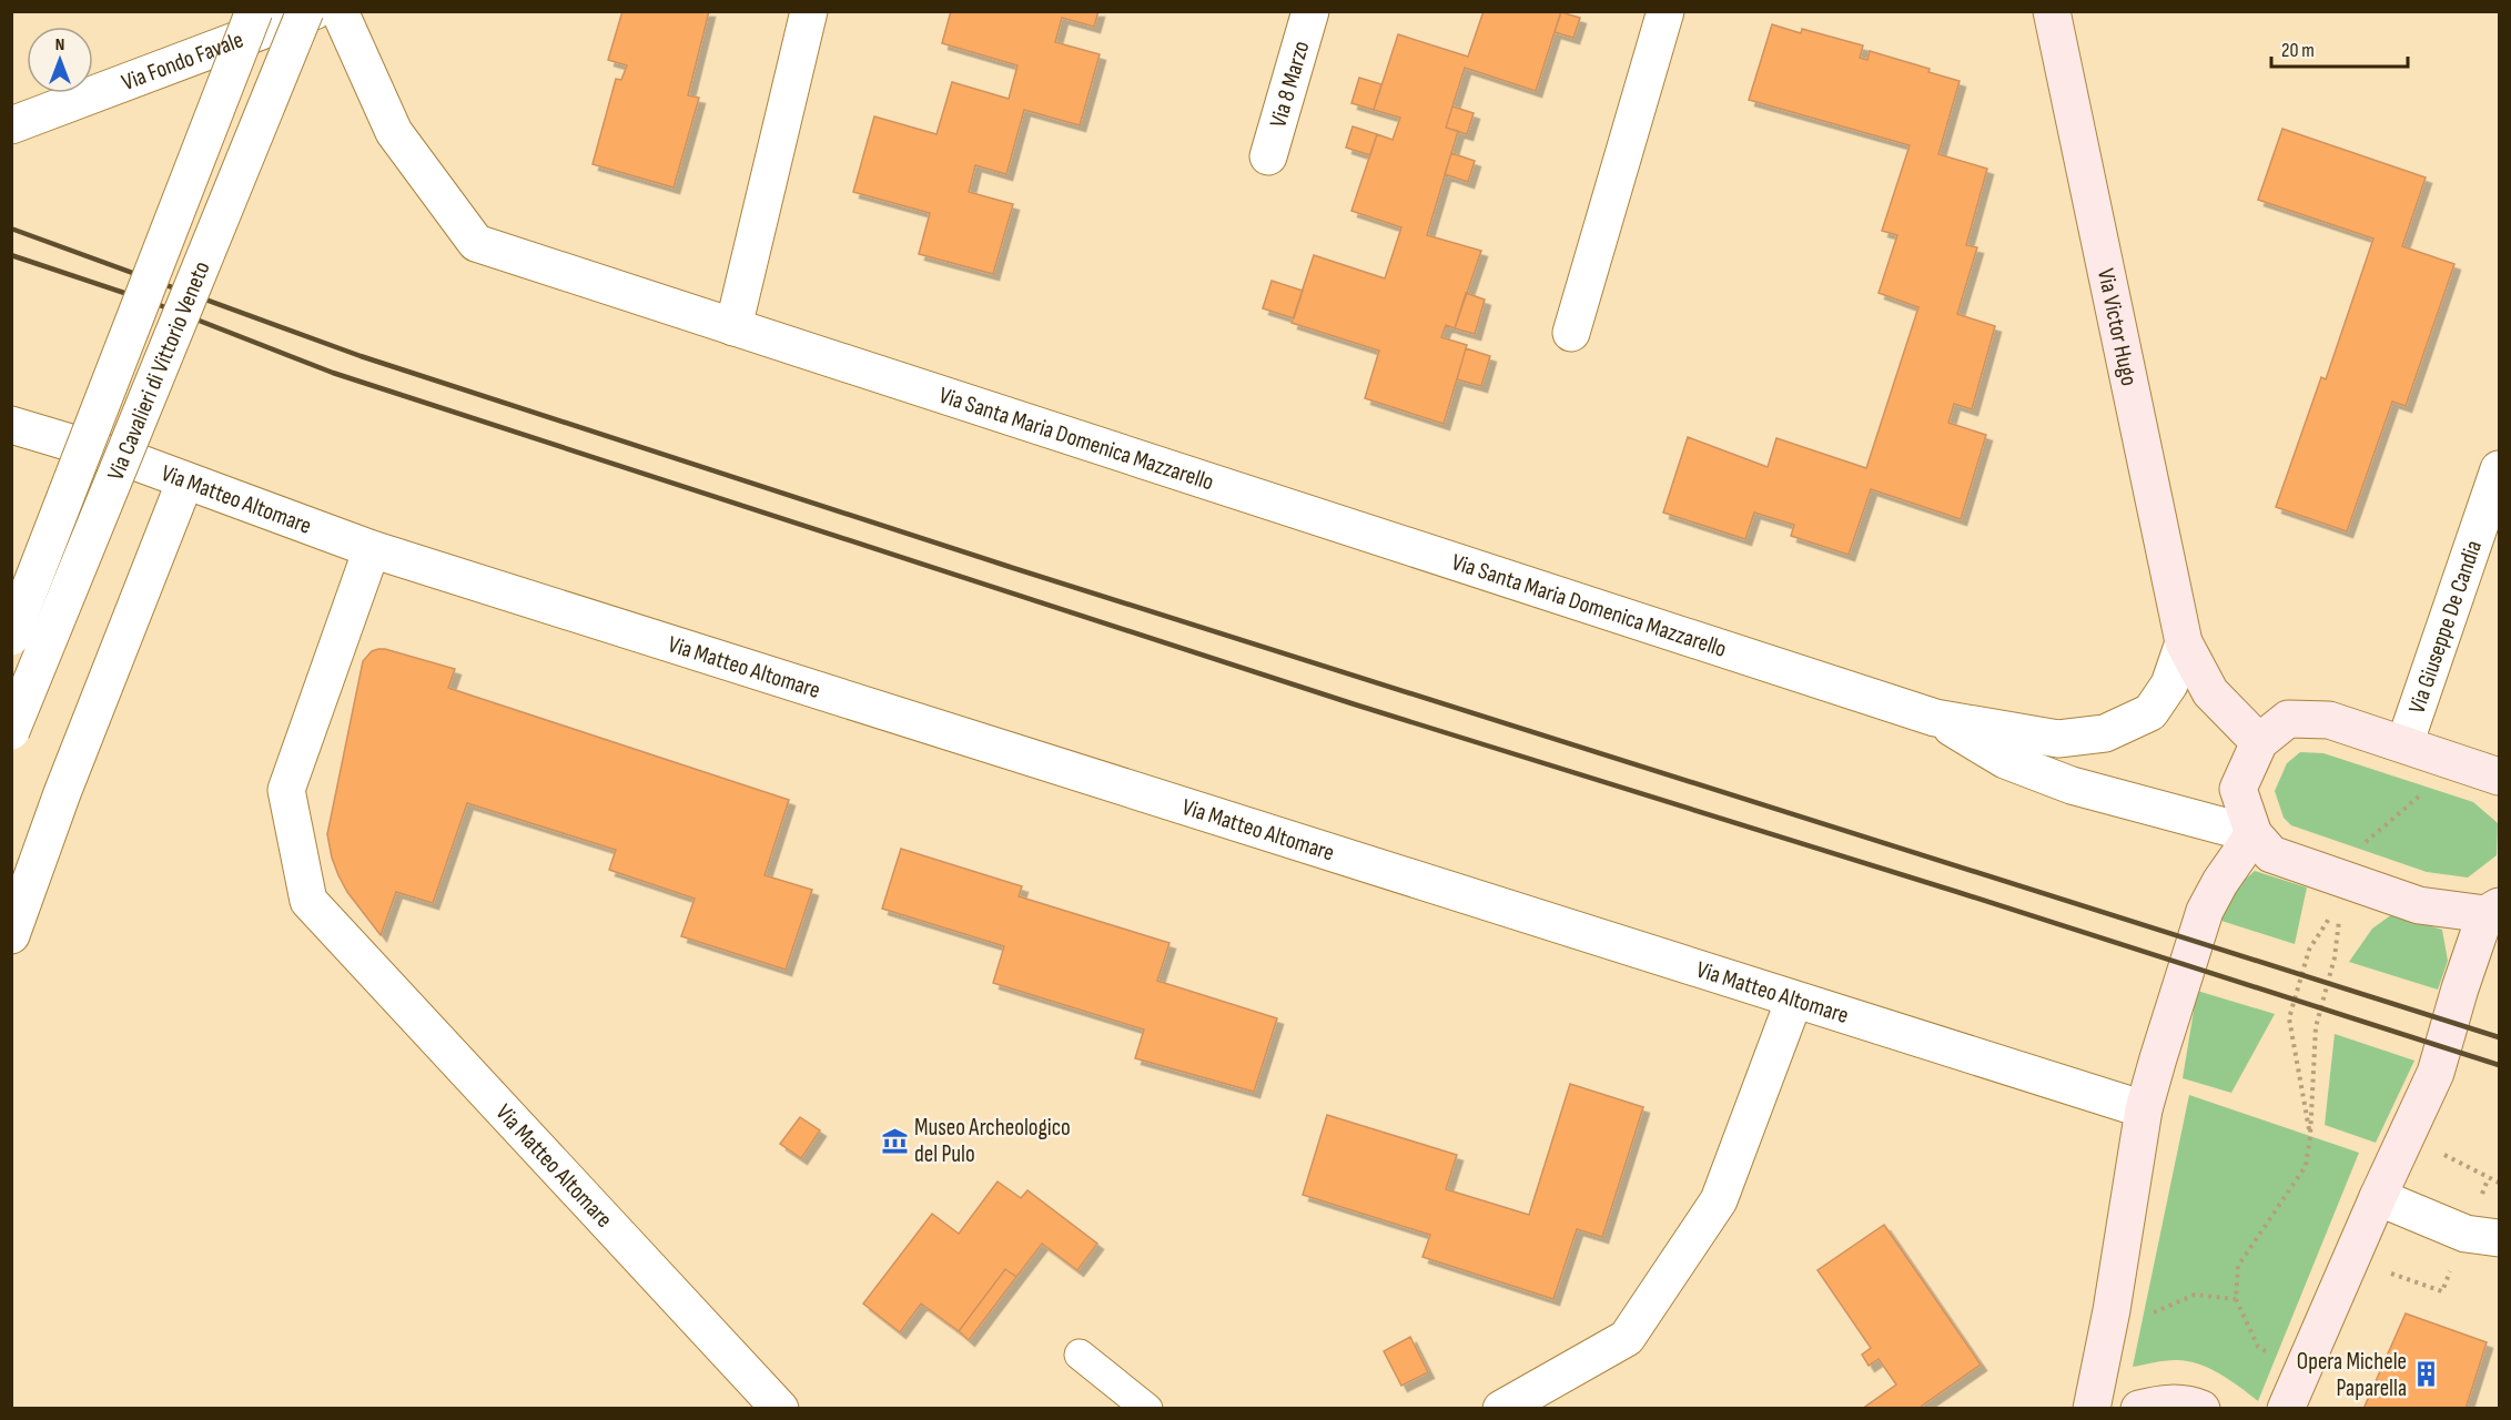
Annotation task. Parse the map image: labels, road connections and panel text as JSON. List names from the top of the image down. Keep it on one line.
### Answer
{"streets":{"main road":["Via Victor Hugo"],"street":["Via Fondo Favale","Via 8 Marzo","Via Cavalieri di Vittorio Veneto","Via Santa Maria Domenica Mazzarello","Via Matteo Altomare","Via Giuseppe De Candia"]},"crossings":[["Via Victor Hugo","Via Santa Maria Domenica Mazzarello"]],"places":{"museum":["Museo Archeologico del Pulo"],"building":["Opera Michele Paparella"]},"scale_bar":"20 m","north":"top"}
